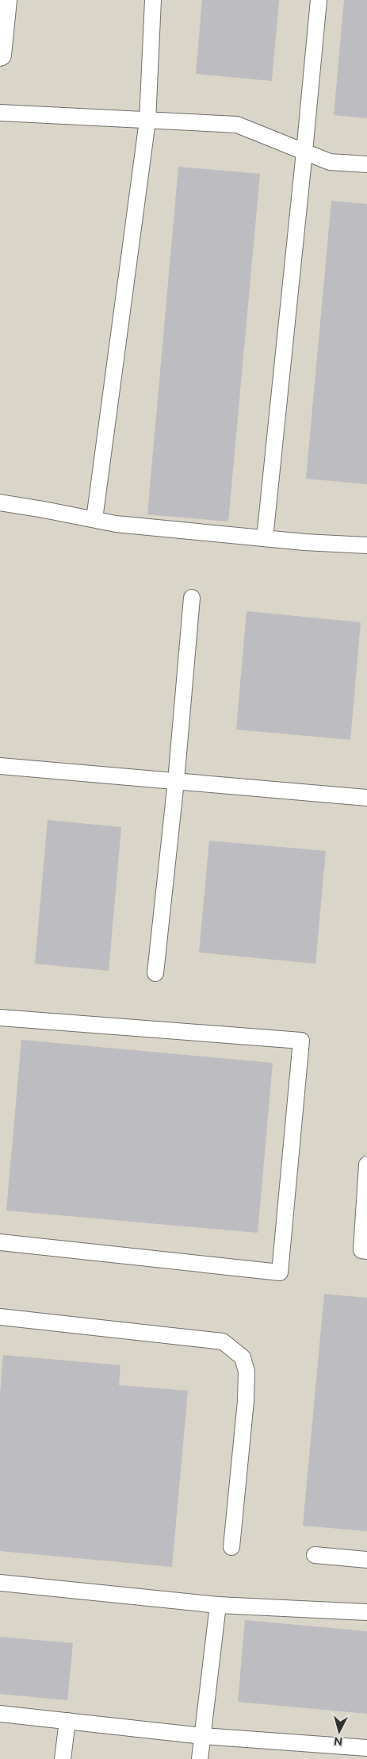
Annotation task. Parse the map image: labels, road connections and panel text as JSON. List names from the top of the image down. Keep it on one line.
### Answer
{"north":"bottom"}
